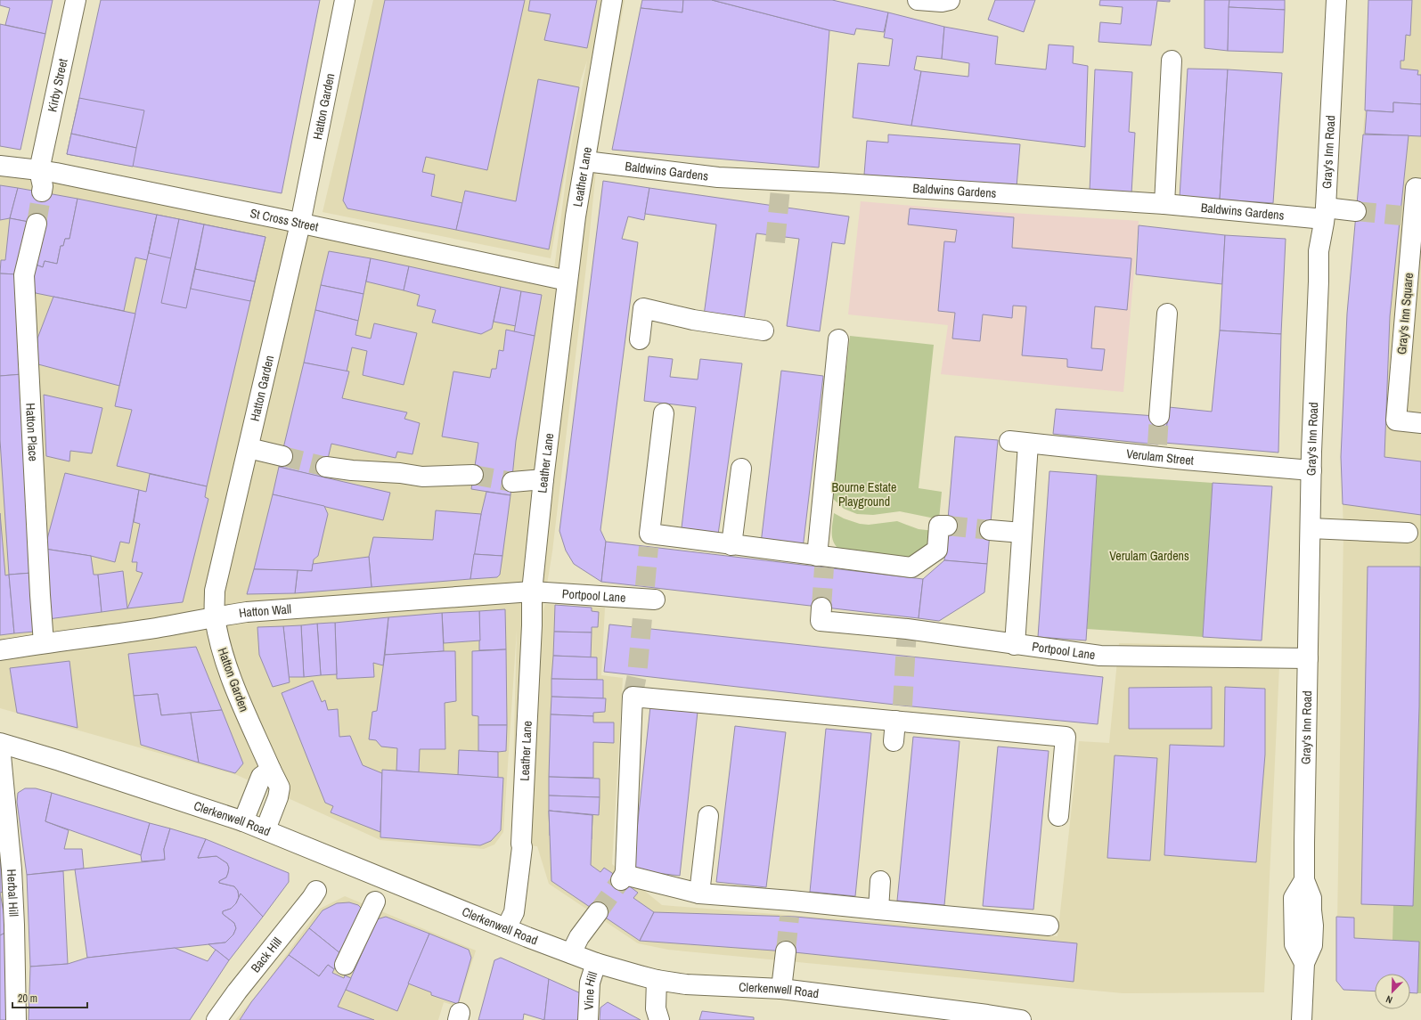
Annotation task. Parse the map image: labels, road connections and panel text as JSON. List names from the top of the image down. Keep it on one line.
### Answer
{"streets":{"street":["Kirby Street","Hatton Garden","Gray's Inn Road","Baldwins Gardens","Leather Lane","St Cross Street","Gray's Inn Square","Hatton Place","Verulam Street","Portpool Lane","Hatton Wall","Clerkenwell Road","Herbal Hill","Back Hill","Vine Hill"]},"crossings":[["Kirby Street","St Cross Street"],["Hatton Garden","St Cross Street"],["Hatton Garden","Hatton Wall"],["Hatton Garden","Clerkenwell Road"],["Gray's Inn Road","Baldwins Gardens"],["Gray's Inn Road","Verulam Street"],["Gray's Inn Road","Portpool Lane"],["Baldwins Gardens","Leather Lane"],["Leather Lane","St Cross Street"],["Leather Lane","Portpool Lane"],["Leather Lane","Hatton Wall"],["Leather Lane","Clerkenwell Road"],["Hatton Place","Hatton Wall"],["Portpool Lane","Hatton Wall"],["Clerkenwell Road","Vine Hill"]],"parks":["Bourne Estate Playground","Verulam Gardens"],"scale_bar":"20 m","north":"bottom left"}
